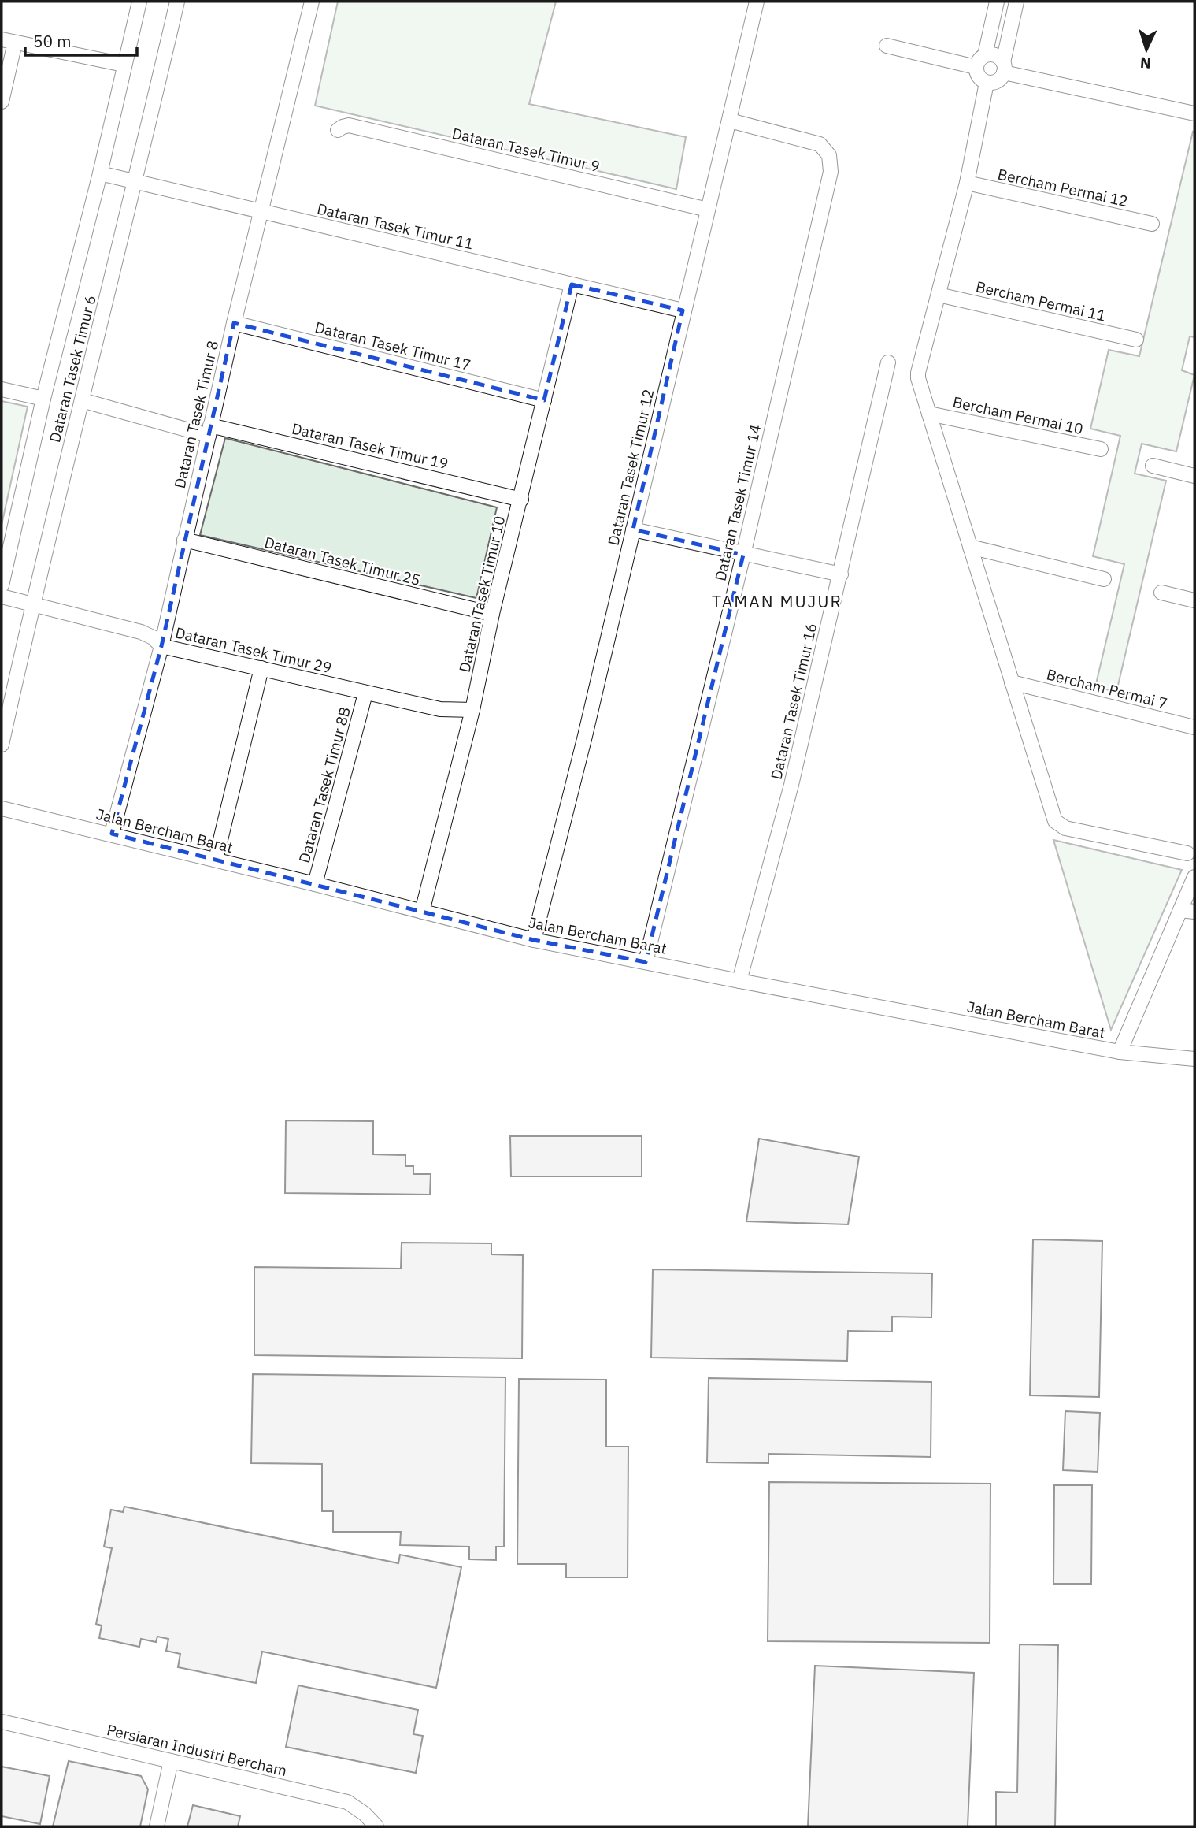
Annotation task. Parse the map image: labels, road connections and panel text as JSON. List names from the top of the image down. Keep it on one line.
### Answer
{"streets":{"street":["Dataran Tasek Timur 9","Bercham Permai 12","Dataran Tasek Timur 11","Bercham Permai 11","Dataran Tasek Timur 17","Dataran Tasek Timur 6","Dataran Tasek Timur 8","Bercham Permai 10","Dataran Tasek Timur 19","Dataran Tasek Timur 12","Dataran Tasek Timur 14","Dataran Tasek Timur 25","Dataran Tasek Timur 10","Dataran Tasek Timur 29","Bercham Permai 7","Dataran Tasek Timur 16","Dataran Tasek Timur 8B","Jalan Bercham Barat","Persiaran Industri Bercham"]},"crossings":[["Dataran Tasek Timur 9","Dataran Tasek Timur 12"],["Dataran Tasek Timur 11","Dataran Tasek Timur 6"],["Dataran Tasek Timur 11","Dataran Tasek Timur 8"],["Dataran Tasek Timur 11","Dataran Tasek Timur 12"],["Dataran Tasek Timur 11","Dataran Tasek Timur 10"],["Dataran Tasek Timur 17","Dataran Tasek Timur 8"],["Dataran Tasek Timur 17","Dataran Tasek Timur 10"],["Dataran Tasek Timur 6","Dataran Tasek Timur 19"],["Dataran Tasek Timur 6","Dataran Tasek Timur 29"],["Dataran Tasek Timur 8","Dataran Tasek Timur 19"],["Dataran Tasek Timur 8","Dataran Tasek Timur 25"],["Dataran Tasek Timur 8","Dataran Tasek Timur 29"],["Dataran Tasek Timur 8","Jalan Bercham Barat"],["Dataran Tasek Timur 19","Dataran Tasek Timur 10"],["Dataran Tasek Timur 12","Dataran Tasek Timur 14"],["Dataran Tasek Timur 12","Jalan Bercham Barat"],["Dataran Tasek Timur 14","Jalan Bercham Barat"],["Dataran Tasek Timur 25","Dataran Tasek Timur 10"],["Dataran Tasek Timur 10","Dataran Tasek Timur 29"],["Dataran Tasek Timur 10","Jalan Bercham Barat"],["Dataran Tasek Timur 29","Dataran Tasek Timur 8B"],["Dataran Tasek Timur 16","Jalan Bercham Barat"],["Dataran Tasek Timur 8B","Jalan Bercham Barat"]],"districts":["TAMAN MUJUR"],"scale_bar":"50 m","north":"bottom"}
